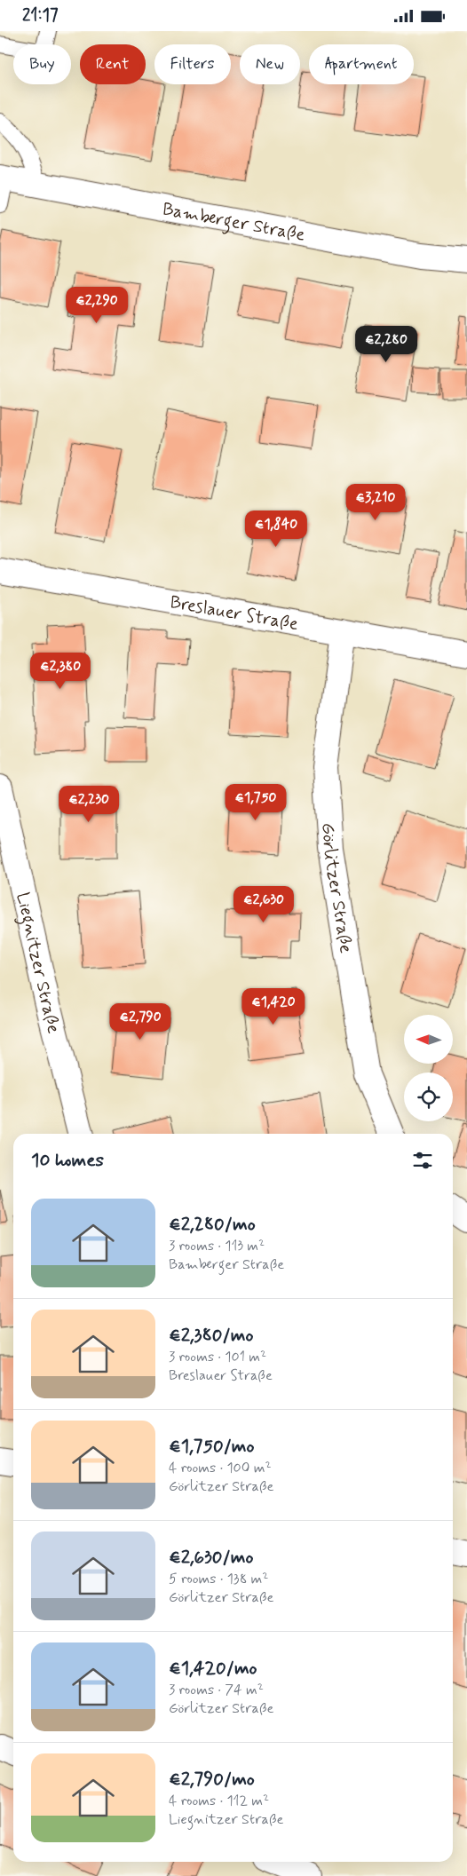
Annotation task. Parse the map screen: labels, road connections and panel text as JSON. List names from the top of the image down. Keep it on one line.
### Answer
{"streets":{"street":["Bamberger Straße","Breslauer Straße","Görlitzer Straße","Liegnitzer Straße"]},"crossings":[["Breslauer Straße","Görlitzer Straße"]],"north":"left","page":{"status":"21:17","chip":["Buy","Rent","Filters","New","Apartment"],"price":["€2,290","€2,280","€3,210","€1,840","€2,380","€1,750","€2,230","€2,630","€1,420","€2,790"],"heading":"10 homes","list":[{"name":"€2,280/mo","note":"3 rooms · 113 m² · Bamberger Straße"},{"name":"€2,380/mo","note":"3 rooms · 101 m² · Breslauer Straße"},{"name":"€1,750/mo","note":"4 rooms · 100 m² · Görlitzer Straße"},{"name":"€2,630/mo","note":"5 rooms · 138 m² · Görlitzer Straße"},{"name":"€1,420/mo","note":"3 rooms · 74 m² · Görlitzer Straße"},{"name":"€2,790/mo","note":"4 rooms · 112 m² · Liegnitzer Straße"}]}}
